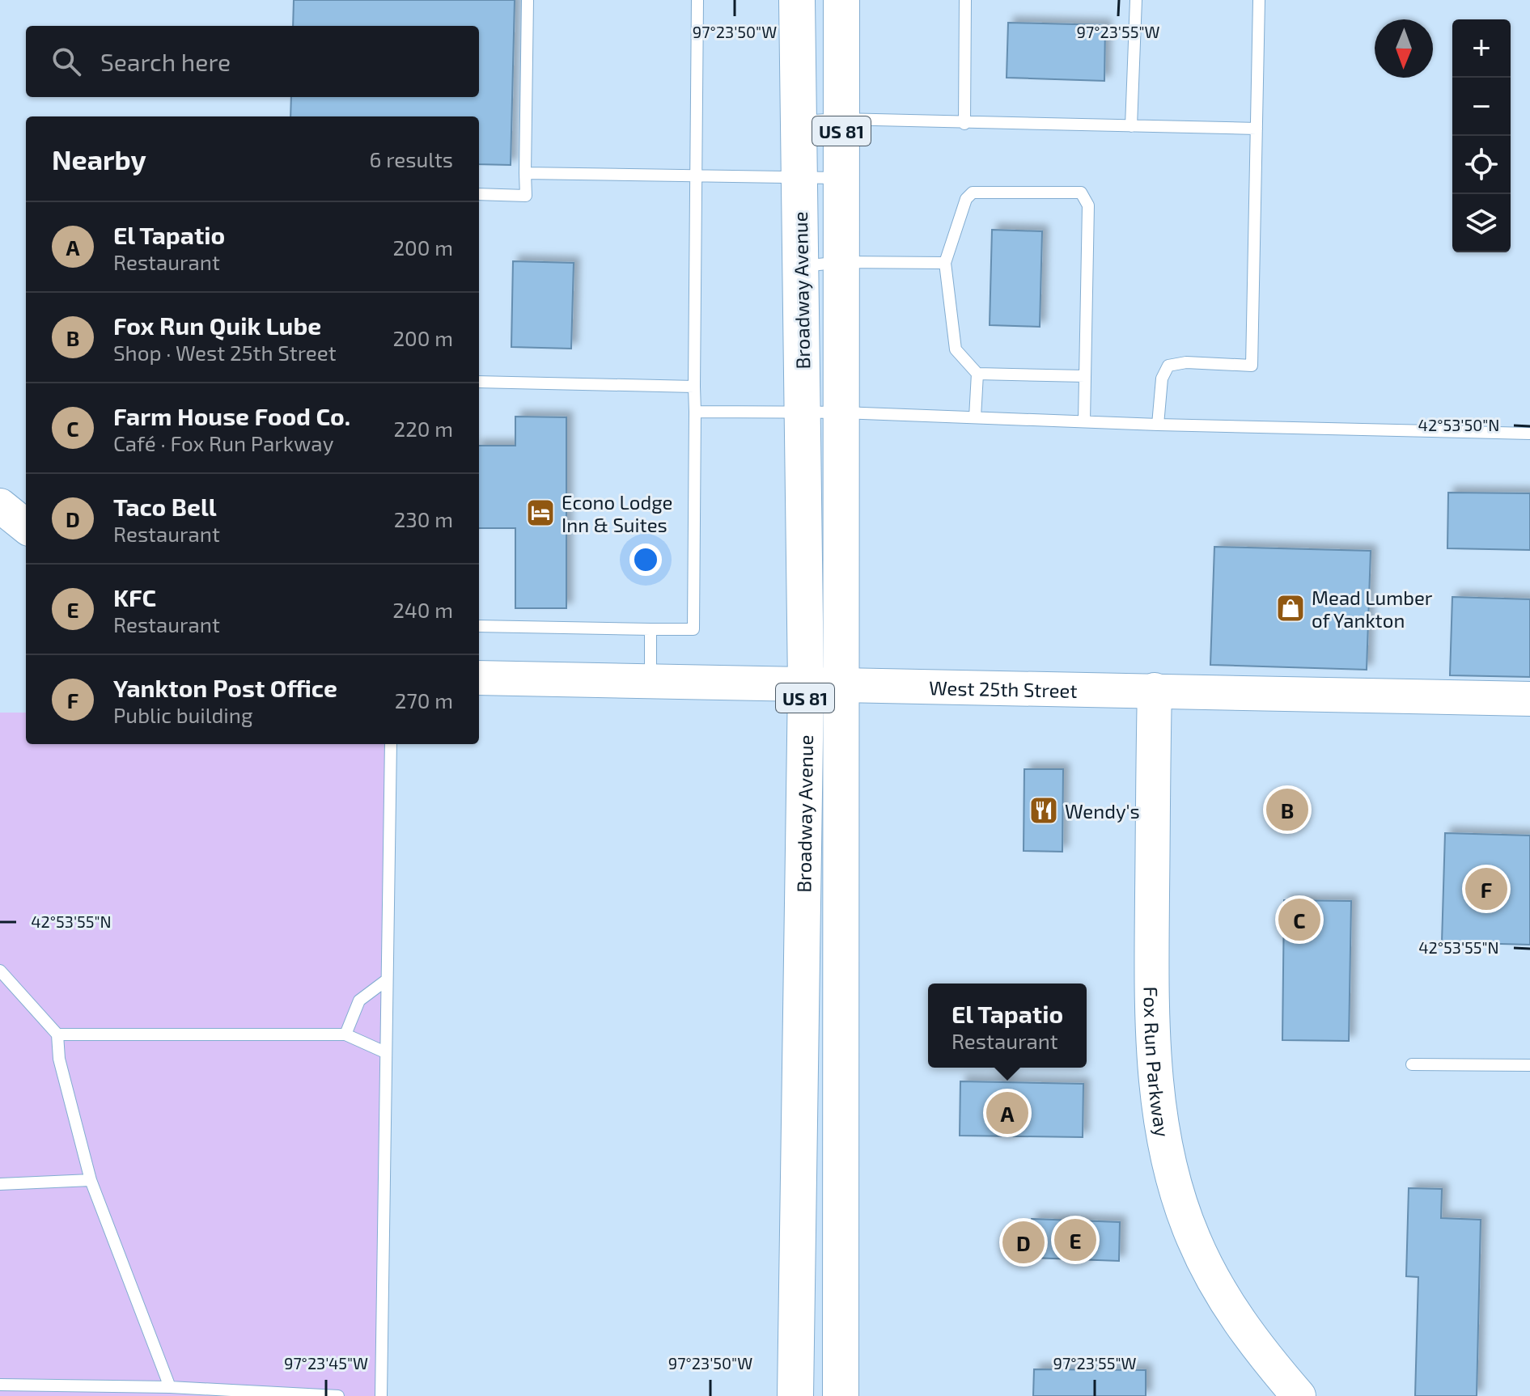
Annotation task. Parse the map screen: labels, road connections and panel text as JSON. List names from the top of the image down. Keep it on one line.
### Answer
{"streets":{"highway":["US 81","Broadway Avenue"],"street":["West 25th Street","Fox Run Parkway"]},"crossings":[["Broadway Avenue","West 25th Street"],["West 25th Street","Fox Run Parkway"]],"places":{"hotel":["Econo Lodge Inn & Suites"],"shop":["Mead Lumber of Yankton"],"restaurant":["Wendy's"]},"north":"bottom","page":{"map_buttons":["+","−"],"search":"Search here","heading":["Nearby","6 results"],"list":[{"mark":"A","name":"El Tapatio","note":"Restaurant","value":"200 m"},{"mark":"B","name":"Fox Run Quik Lube","note":"Shop · West 25th Street","value":"200 m"},{"mark":"C","name":"Farm House Food Co.","note":"Café · Fox Run Parkway","value":"220 m"},{"mark":"D","name":"Taco Bell","note":"Restaurant","value":"230 m"},{"mark":"E","name":"KFC","note":"Restaurant","value":"240 m"},{"mark":"F","name":"Yankton Post Office","note":"Public building","value":"270 m"}],"pins":["B","F","C","A","E","D"],"popup":["El Tapatio","Restaurant"]},"coordinates":["97°23'50\"W","97°23'55\"W","42°53'50\"N","42°53'55\"N","97°23'45\"W"]}
